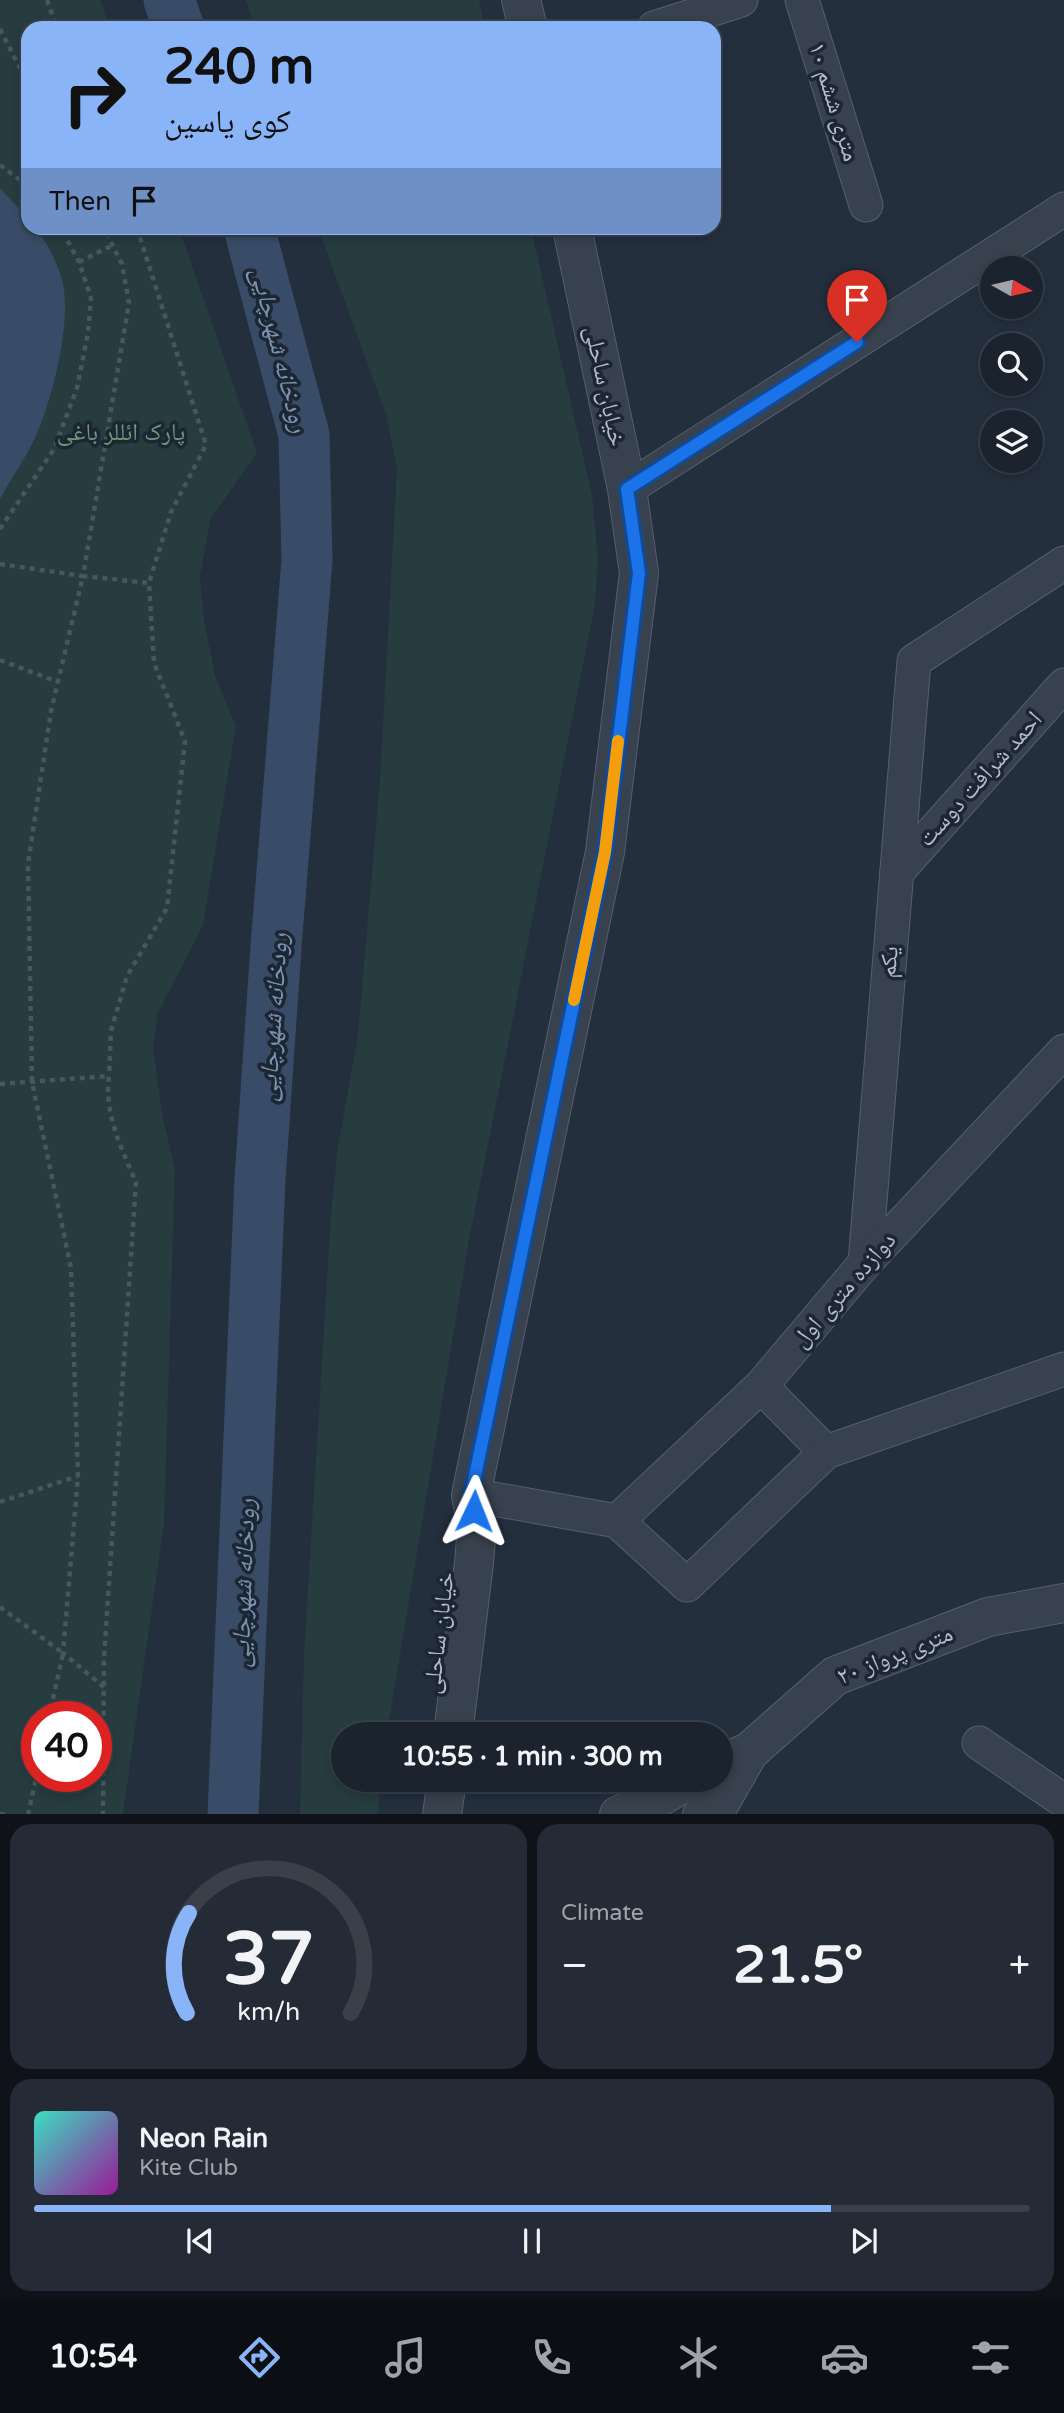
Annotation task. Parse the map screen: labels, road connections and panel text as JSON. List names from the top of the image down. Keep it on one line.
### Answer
{"streets":{"street":["۱۰ متری ششم","خیابان ساحلی","احمد شرافت دوست","یکم","دوازده متری اول","۲۰ متری پرواز"]},"crossings":[["احمد شرافت دوست","یکم"],["یکم","دوازده متری اول"]],"water":["رودخانه شهرچایی"],"parks":["پارک ائللر باغی"],"north":"right","page":{"turn":["240 m","کوی یاسین"],"then":"Then","limit":"40","trip":"10:55 · 1 min · 300 m","tile":"Climate","heat":["−","21.5°","+"],"song":["Neon Rain","Kite Club"],"tabs":"10:54","gauge":["37","km/h"]}}
